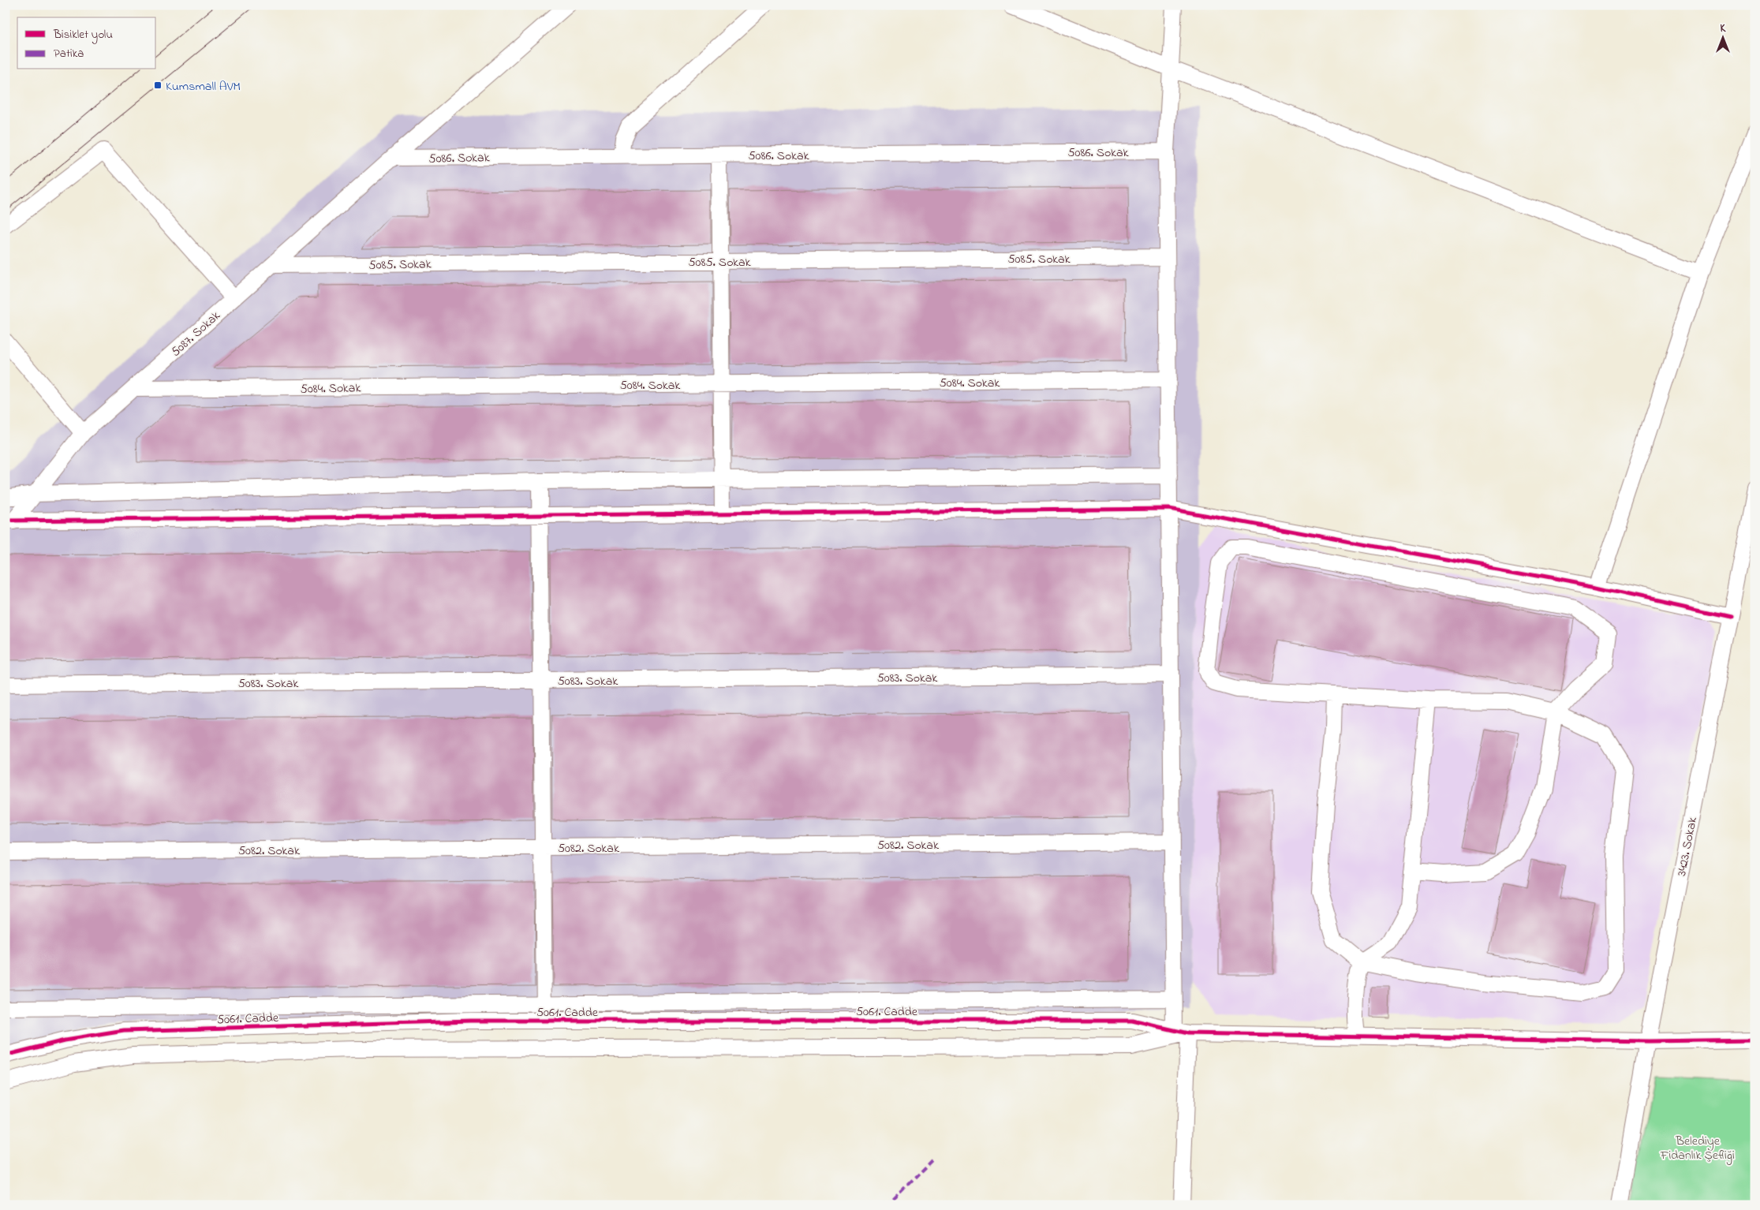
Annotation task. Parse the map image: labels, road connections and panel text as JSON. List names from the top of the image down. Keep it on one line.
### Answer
{"streets":{"street":["5086. Sokak","5085. Sokak","5087. Sokak","5084. Sokak","5083. Sokak","5082. Sokak","3423. Sokak","5061. Cadde"]},"crossings":[["5086. Sokak","5087. Sokak"],["5085. Sokak","5087. Sokak"],["5087. Sokak","5084. Sokak"]],"parks":["Belediye Fidanlık Şefliği"],"places":{"transit":["Kumsmall AVM"]},"legend":["Bisiklet yolu","Patika"],"north":"top"}
